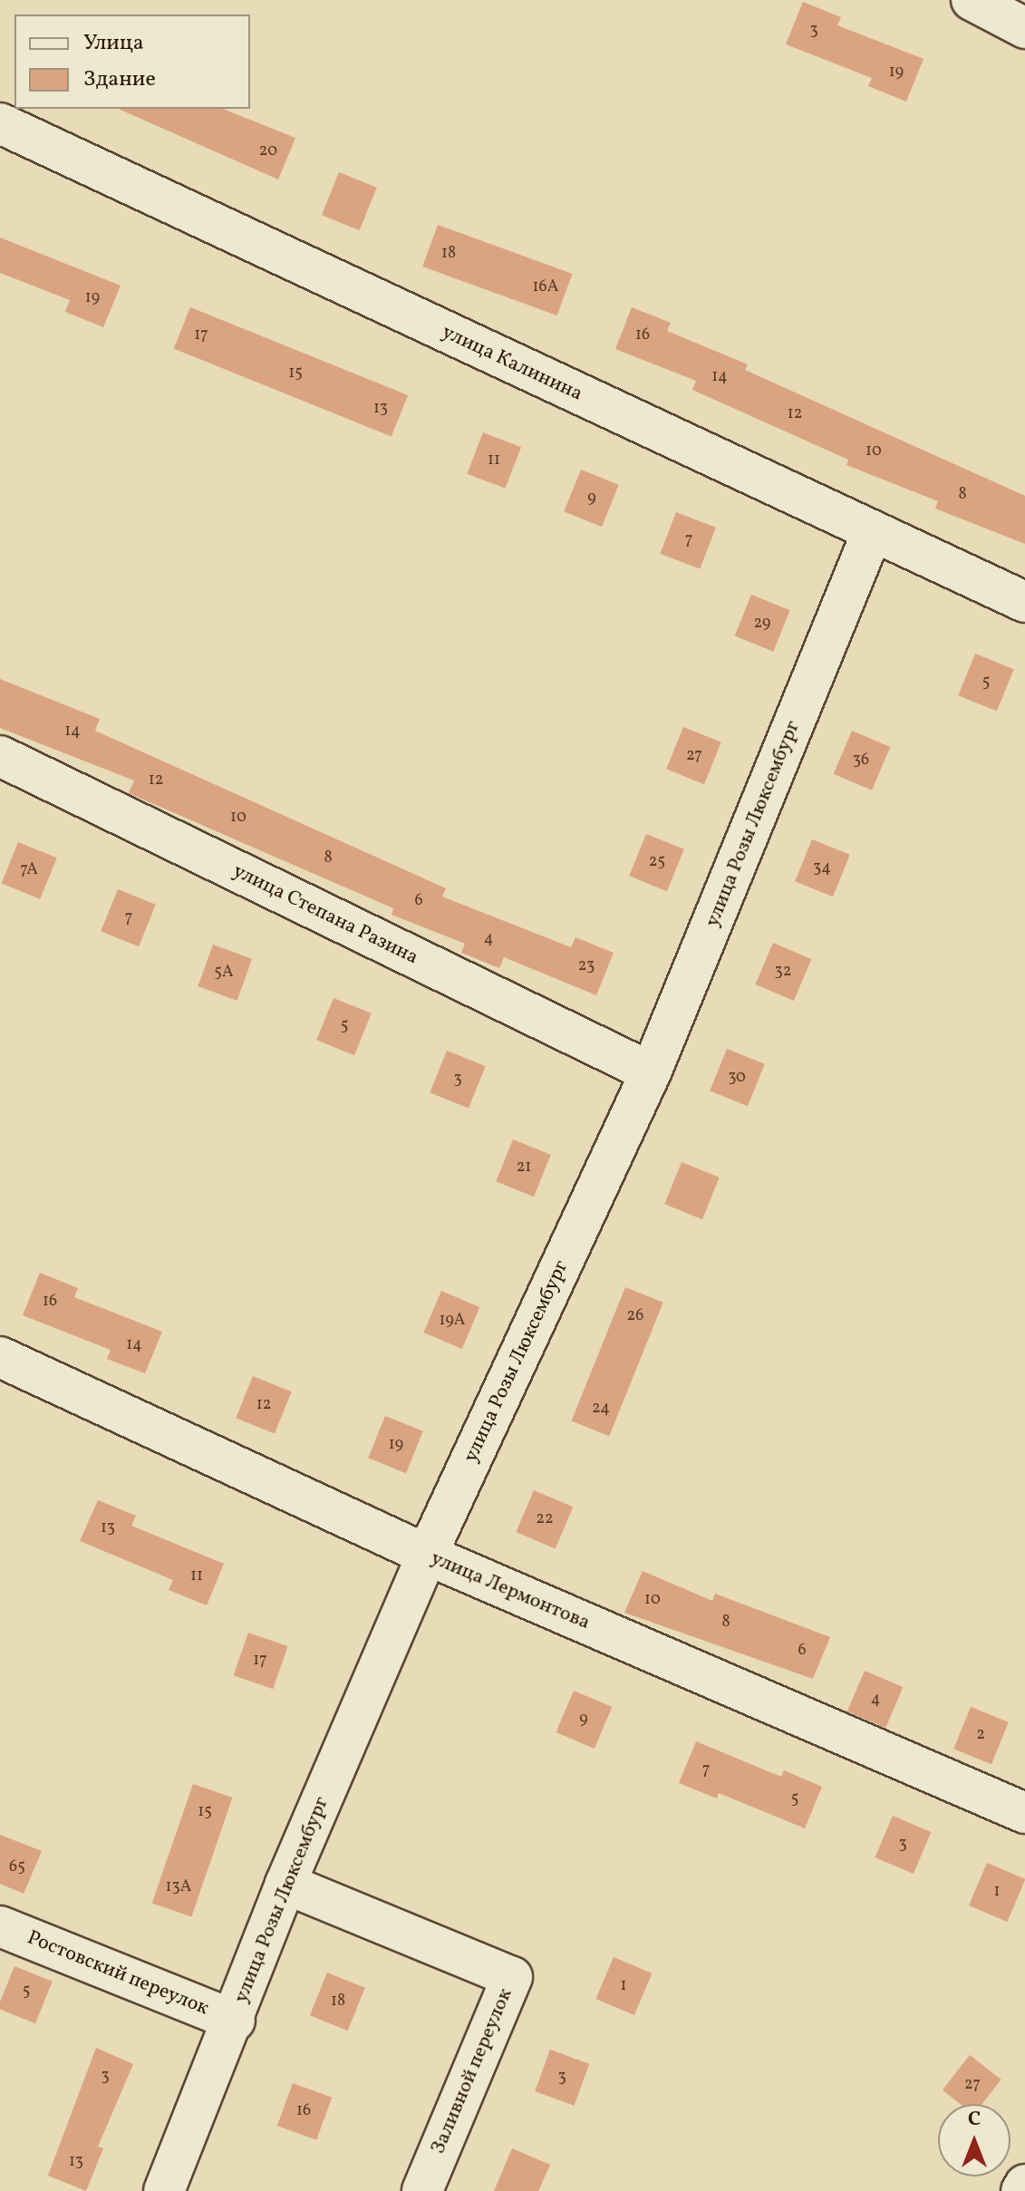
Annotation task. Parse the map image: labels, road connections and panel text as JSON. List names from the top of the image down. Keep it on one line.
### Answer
{"streets":{"street":["улица Калинина","улица Розы Люксембург","улица Степана Разина","улица Лермонтова","Ростовский переулок","Заливной переулок"]},"crossings":[["улица Калинина","улица Розы Люксембург"],["улица Розы Люксембург","улица Степана Разина"],["улица Розы Люксембург","улица Лермонтова"],["улица Розы Люксембург","Ростовский переулок"],["улица Розы Люксембург","Заливной переулок"]],"house_numbers":["3","19","20","18","16А","19","17","16","15","14","13","12","10","11","8","9","7","29","5","14","27","36","12","10","8","25","34","7А","6","7","4","23","32","5А","5","30","3","21","16","26","19А","14","12","24","19","22","13","11","10","8","6","17","4","9","2","7","5","15","3","65","13А","1","1","5","18","3","3","27","16","13"],"legend":["Улица","Здание"],"north":"top"}
